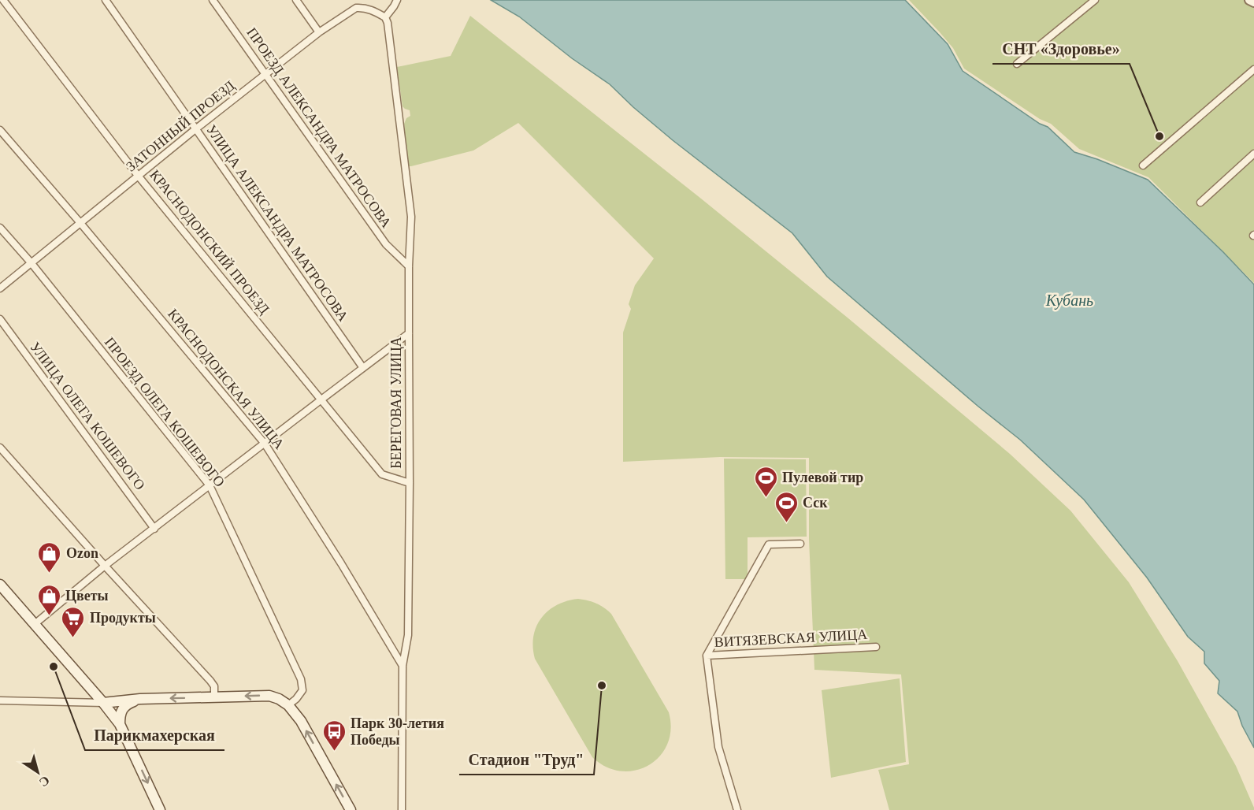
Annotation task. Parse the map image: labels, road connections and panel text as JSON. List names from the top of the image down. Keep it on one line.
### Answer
{"streets":{"street":["ЗАТОННЫЙ ПРОЕЗД","ПРОЕЗД АЛЕКСАНДРА МАТРОСОВА","УЛИЦА АЛЕКСАНДРА МАТРОСОВА","КРАСНОДОНСКИЙ ПРОЕЗД","КРАСНОДОНСКАЯ УЛИЦА","БЕРЕГОВАЯ УЛИЦА","ПРОЕЗД ОЛЕГА КОШЕВОГО","УЛИЦА ОЛЕГА КОШЕВОГО","ВИТЯЗЕВСКАЯ УЛИЦА"]},"crossings":[["ЗАТОННЫЙ ПРОЕЗД","ПРОЕЗД АЛЕКСАНДРА МАТРОСОВА"],["ЗАТОННЫЙ ПРОЕЗД","УЛИЦА АЛЕКСАНДРА МАТРОСОВА"],["ЗАТОННЫЙ ПРОЕЗД","КРАСНОДОНСКИЙ ПРОЕЗД"],["ЗАТОННЫЙ ПРОЕЗД","КРАСНОДОНСКАЯ УЛИЦА"],["ЗАТОННЫЙ ПРОЕЗД","БЕРЕГОВАЯ УЛИЦА"],["ЗАТОННЫЙ ПРОЕЗД","ПРОЕЗД ОЛЕГА КОШЕВОГО"],["ПРОЕЗД АЛЕКСАНДРА МАТРОСОВА","БЕРЕГОВАЯ УЛИЦА"],["КРАСНОДОНСКИЙ ПРОЕЗД","БЕРЕГОВАЯ УЛИЦА"],["КРАСНОДОНСКАЯ УЛИЦА","БЕРЕГОВАЯ УЛИЦА"]],"water":["Кубань"],"places":{"other":["СНТ «Здоровье»","Парикмахерская","Стадион \"Труд\""],"sports":["Пулевой тир","Сск"],"shop":["Ozon","Цветы"],"supermarket":["Продукты"],"bus stop":["Парк 30-летия Победы"]},"north":"bottom right"}
